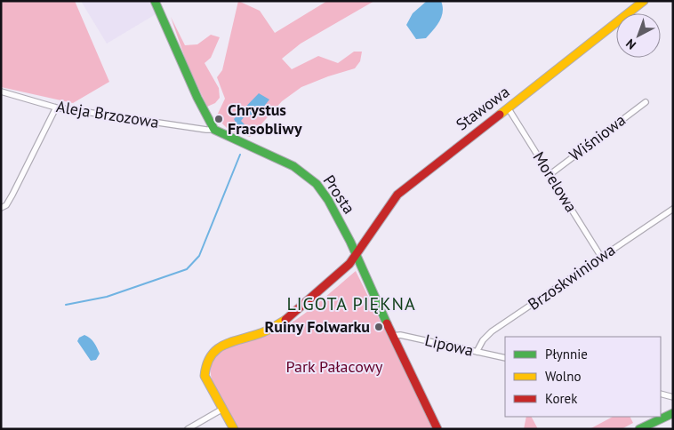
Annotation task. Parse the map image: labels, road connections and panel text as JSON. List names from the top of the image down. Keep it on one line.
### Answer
{"streets":{"street":["Stawowa","Aleja Brzozowa","Wiśniowa","Morelowa","Prosta","Brzoskwiniowa","Lipowa"]},"crossings":[["Stawowa","Morelowa"],["Stawowa","Prosta"],["Aleja Brzozowa","Prosta"],["Wiśniowa","Morelowa"],["Morelowa","Brzoskwiniowa"],["Prosta","Lipowa"],["Brzoskwiniowa","Lipowa"]],"districts":["LIGOTA PIĘKNA"],"parks":["Park Pałacowy"],"places":["Chrystus Frasobliwy","Ruiny Folwarku"],"legend":["Płynnie","Wolno","Korek"],"north":"bottom left"}
